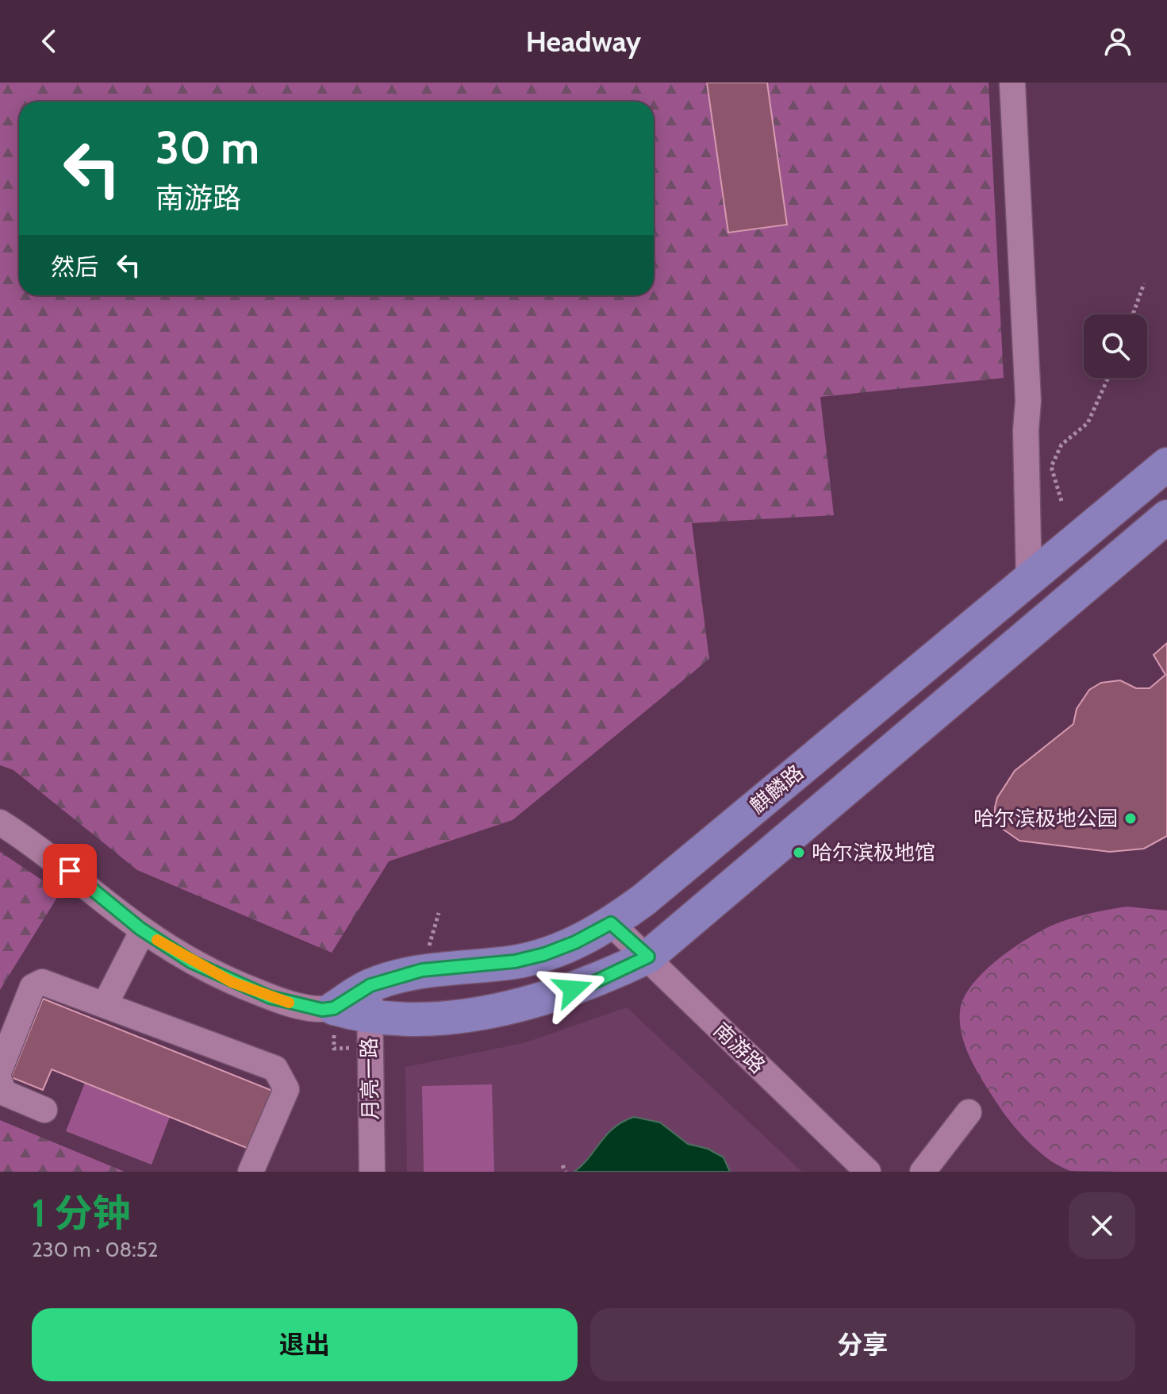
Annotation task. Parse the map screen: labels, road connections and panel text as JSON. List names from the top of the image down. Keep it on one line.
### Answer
{"streets":{"main road":["麒麟路"],"street":["南游路","月亮一路"]},"crossings":[["麒麟路","南游路"],["麒麟路","月亮一路"]],"places":["哈尔滨极地公园","哈尔滨极地馆"],"page":{"header":"Headway","turn":["30 m","南游路"],"then":"然后","heading":["1 分钟","230 m · 08:52"],"buttons":["退出","分享"]}}
